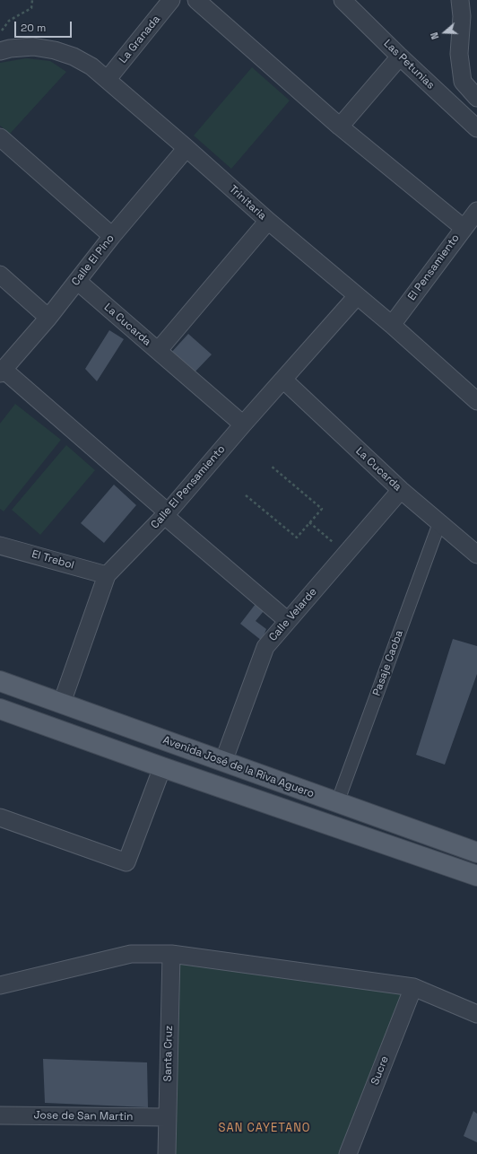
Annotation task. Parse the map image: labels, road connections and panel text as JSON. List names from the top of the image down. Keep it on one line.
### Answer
{"streets":{"main road":["Avenida José de la Riva Aguero"],"street":["La Granada","Las Petunias","Trinitaria","Calle El Pino","El Pensamiento","La Cucarda","Calle El Pensamiento","El Trebol","Calle Velarde","Pasaje Caoba","Santa Cruz","Sucre","Jose de San Martin"]},"crossings":[["La Granada","Trinitaria"],["Trinitaria","Calle El Pino"],["Trinitaria","El Pensamiento"],["Trinitaria","Calle El Pensamiento"],["Calle El Pino","La Cucarda"],["La Cucarda","Calle El Pensamiento"],["La Cucarda","Calle Velarde"],["La Cucarda","Pasaje Caoba"],["Calle El Pensamiento","El Trebol"],["Calle El Pensamiento","Avenida José de la Riva Aguero"],["Calle Velarde","Avenida José de la Riva Aguero"],["Pasaje Caoba","Avenida José de la Riva Aguero"],["Santa Cruz","Jose de San Martin"]],"districts":["SAN CAYETANO"],"scale_bar":"20 m","north":"left"}
